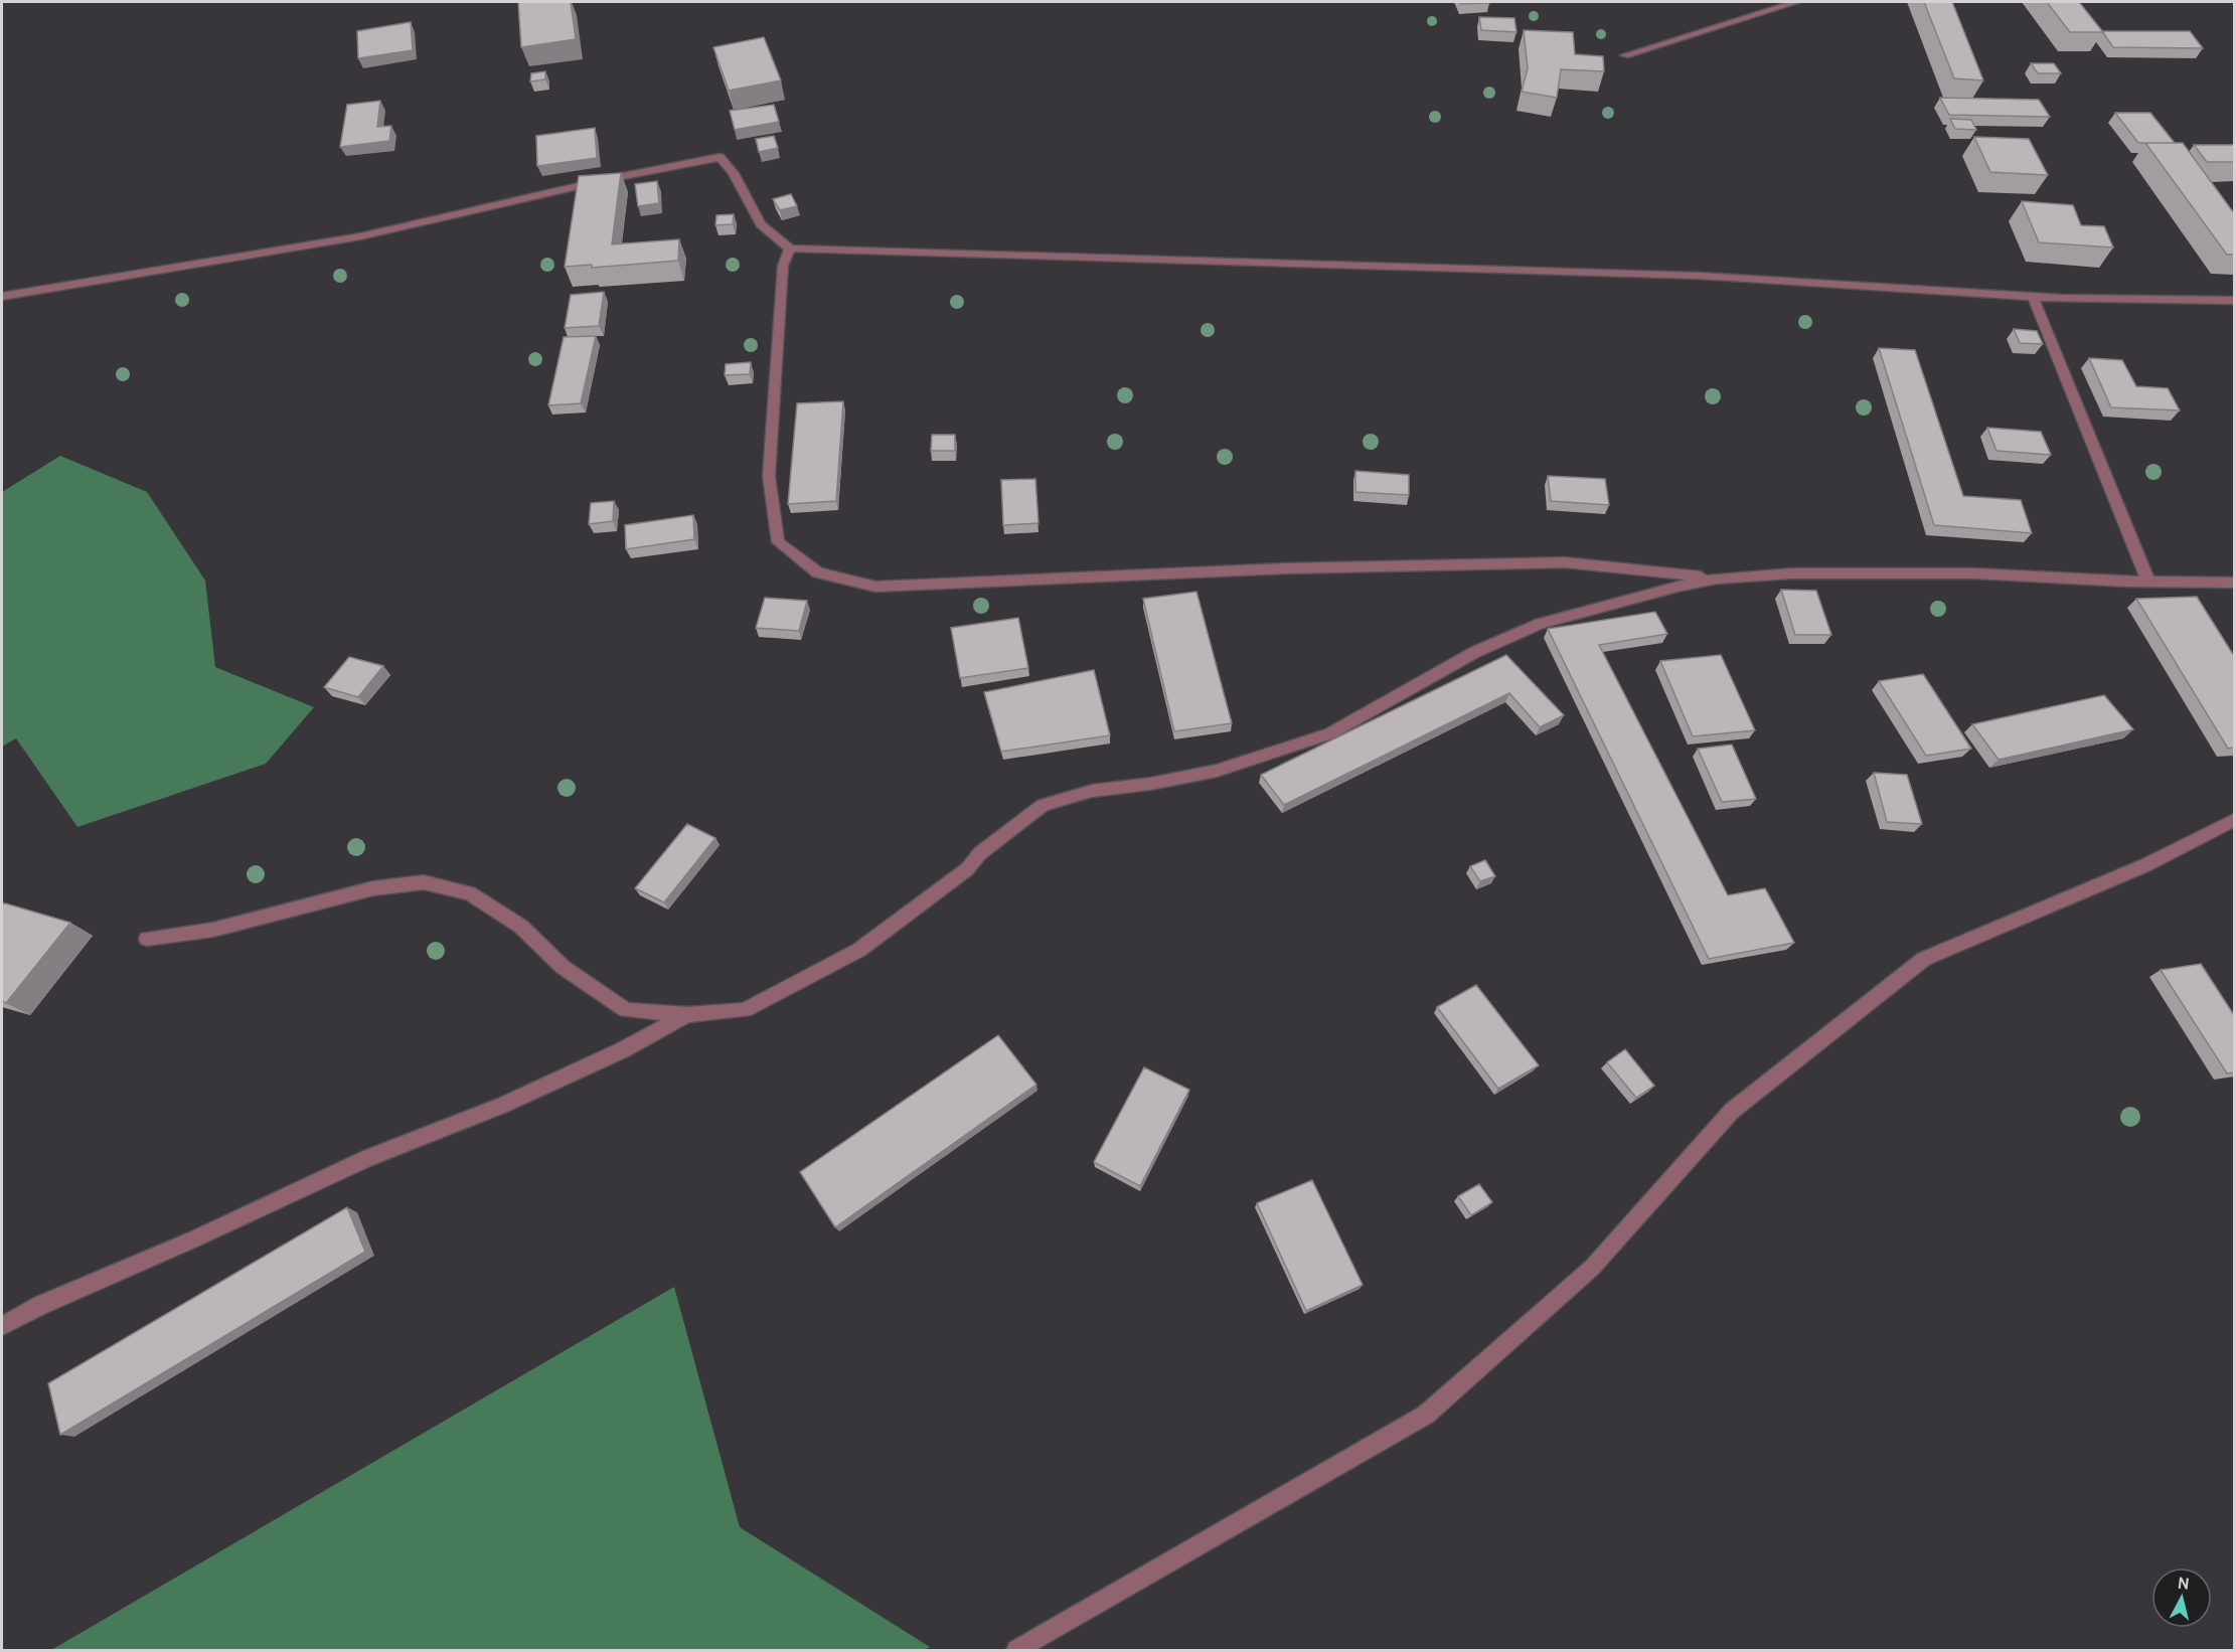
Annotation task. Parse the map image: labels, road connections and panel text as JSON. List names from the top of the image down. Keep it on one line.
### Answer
{"north":"top"}
